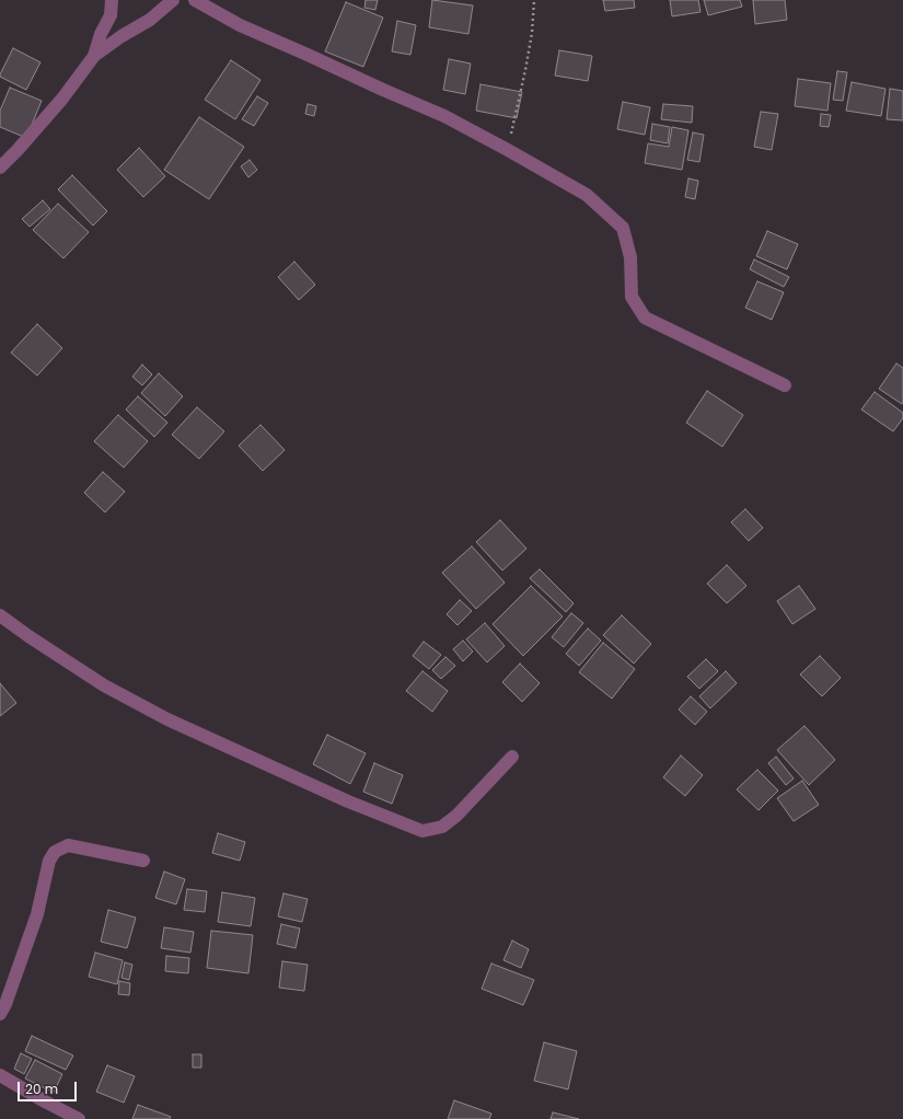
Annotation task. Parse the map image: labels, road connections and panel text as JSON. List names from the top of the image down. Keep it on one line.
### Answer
{"scale_bar":"20 m"}
